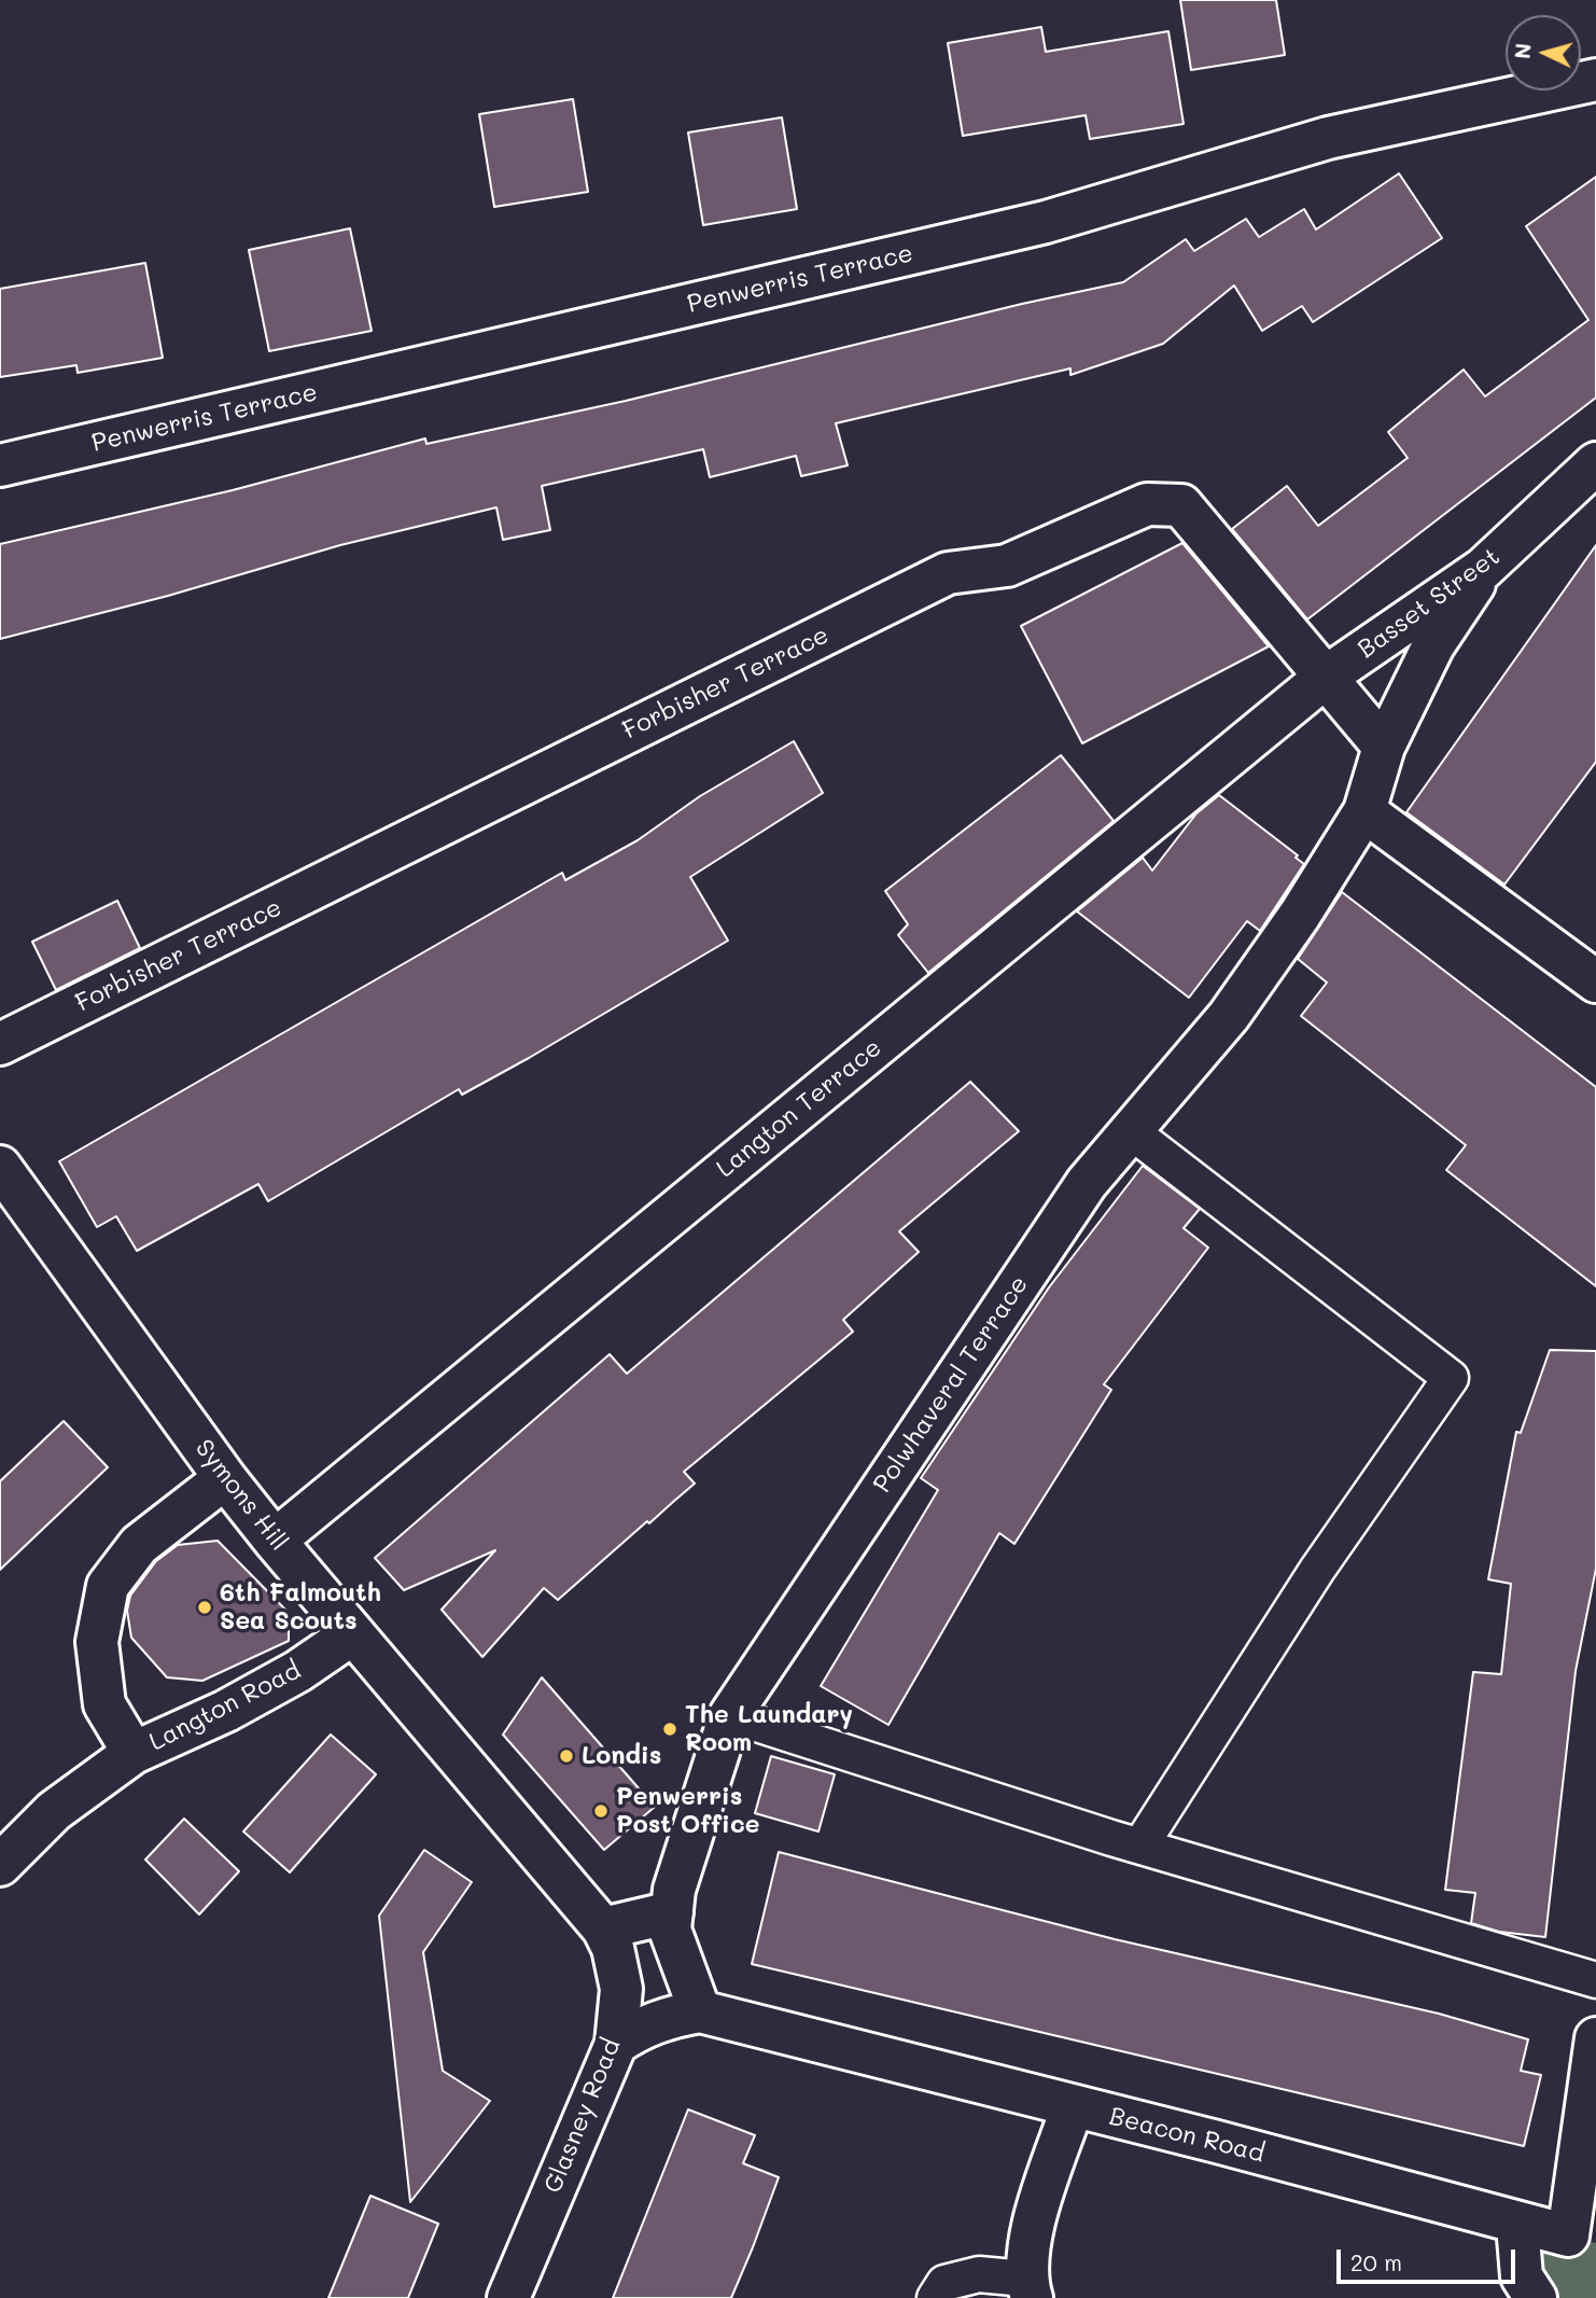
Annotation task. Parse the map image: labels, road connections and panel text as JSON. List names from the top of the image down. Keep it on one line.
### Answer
{"streets":{"street":["Penwerris Terrace","Basset Street","Forbisher Terrace","Langton Terrace","Polwhaveral Terrace","Symons Hill","Langton Road","Glasney Road","Beacon Road"]},"crossings":[["Basset Street","Forbisher Terrace"],["Basset Street","Langton Terrace"],["Basset Street","Polwhaveral Terrace"],["Forbisher Terrace","Langton Terrace"],["Forbisher Terrace","Polwhaveral Terrace"],["Langton Terrace","Symons Hill"],["Polwhaveral Terrace","Beacon Road"],["Symons Hill","Langton Road"],["Symons Hill","Glasney Road"],["Glasney Road","Beacon Road"]],"places":["6th Falmouth Sea Scouts","The Laundary Room","Londis","Penwerris Post Office"],"scale_bar":"20 m","north":"left"}
